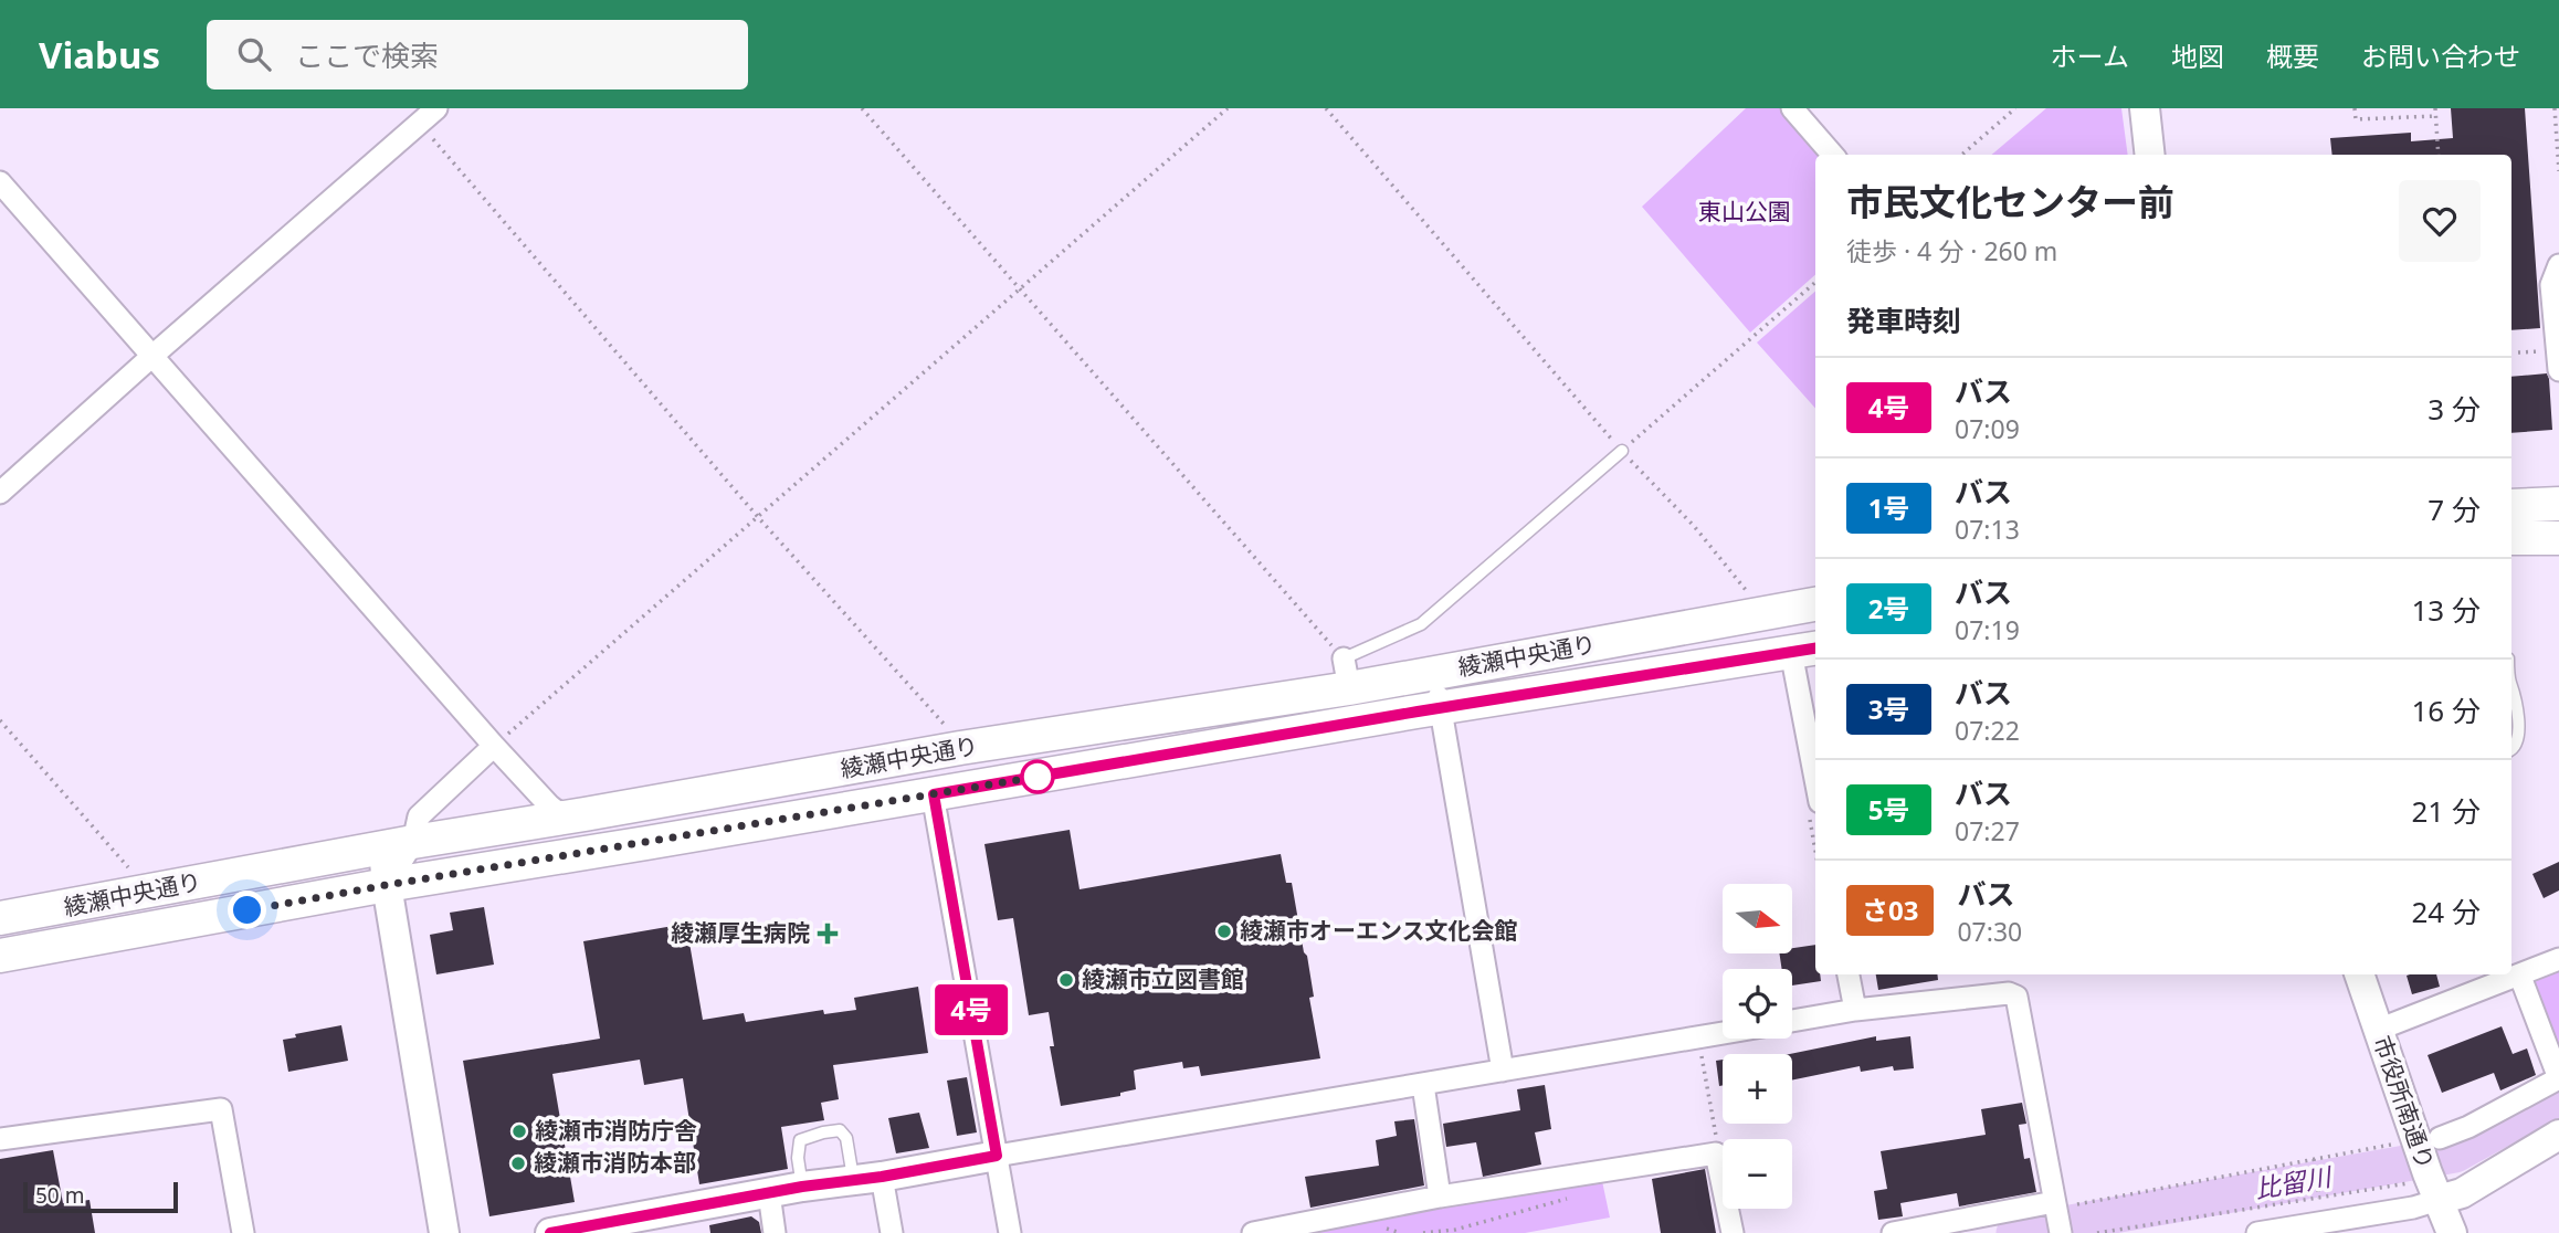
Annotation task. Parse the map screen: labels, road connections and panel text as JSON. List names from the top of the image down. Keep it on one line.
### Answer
{"streets":{"main road":["綾瀬中央通り"],"street":["市役所南通り"]},"water":["比留川"],"parks":["東山公園"],"places":{"other":["綾瀬市オーエンス文化会館","綾瀬市立図書館","綾瀬市消防庁舎","綾瀬市消防本部"],"health":["綾瀬厚生病院"]},"lines":["bus line 4号"],"scale_bar":"50 m","north":"right","page":{"header":"Viabus","search":"ここで検索","nav":["ホーム","地図","概要","お問い合わせ"],"on_map":"4号","heading":[["市民文化センター前","徒歩 · 4 分 · 260 m"],"発車時刻"],"list":[{"mark":"4号","name":"バス","note":"07:09","value":"3 分"},{"mark":"1号","name":"バス","note":"07:13","value":"7 分"},{"mark":"2号","name":"バス","note":"07:19","value":"13 分"},{"mark":"3号","name":"バス","note":"07:22","value":"16 分"},{"mark":"5号","name":"バス","note":"07:27","value":"21 分"},{"mark":"さ03","name":"バス","note":"07:30","value":"24 分"}],"map_buttons":["+","−"],"scale":"50 m"}}
